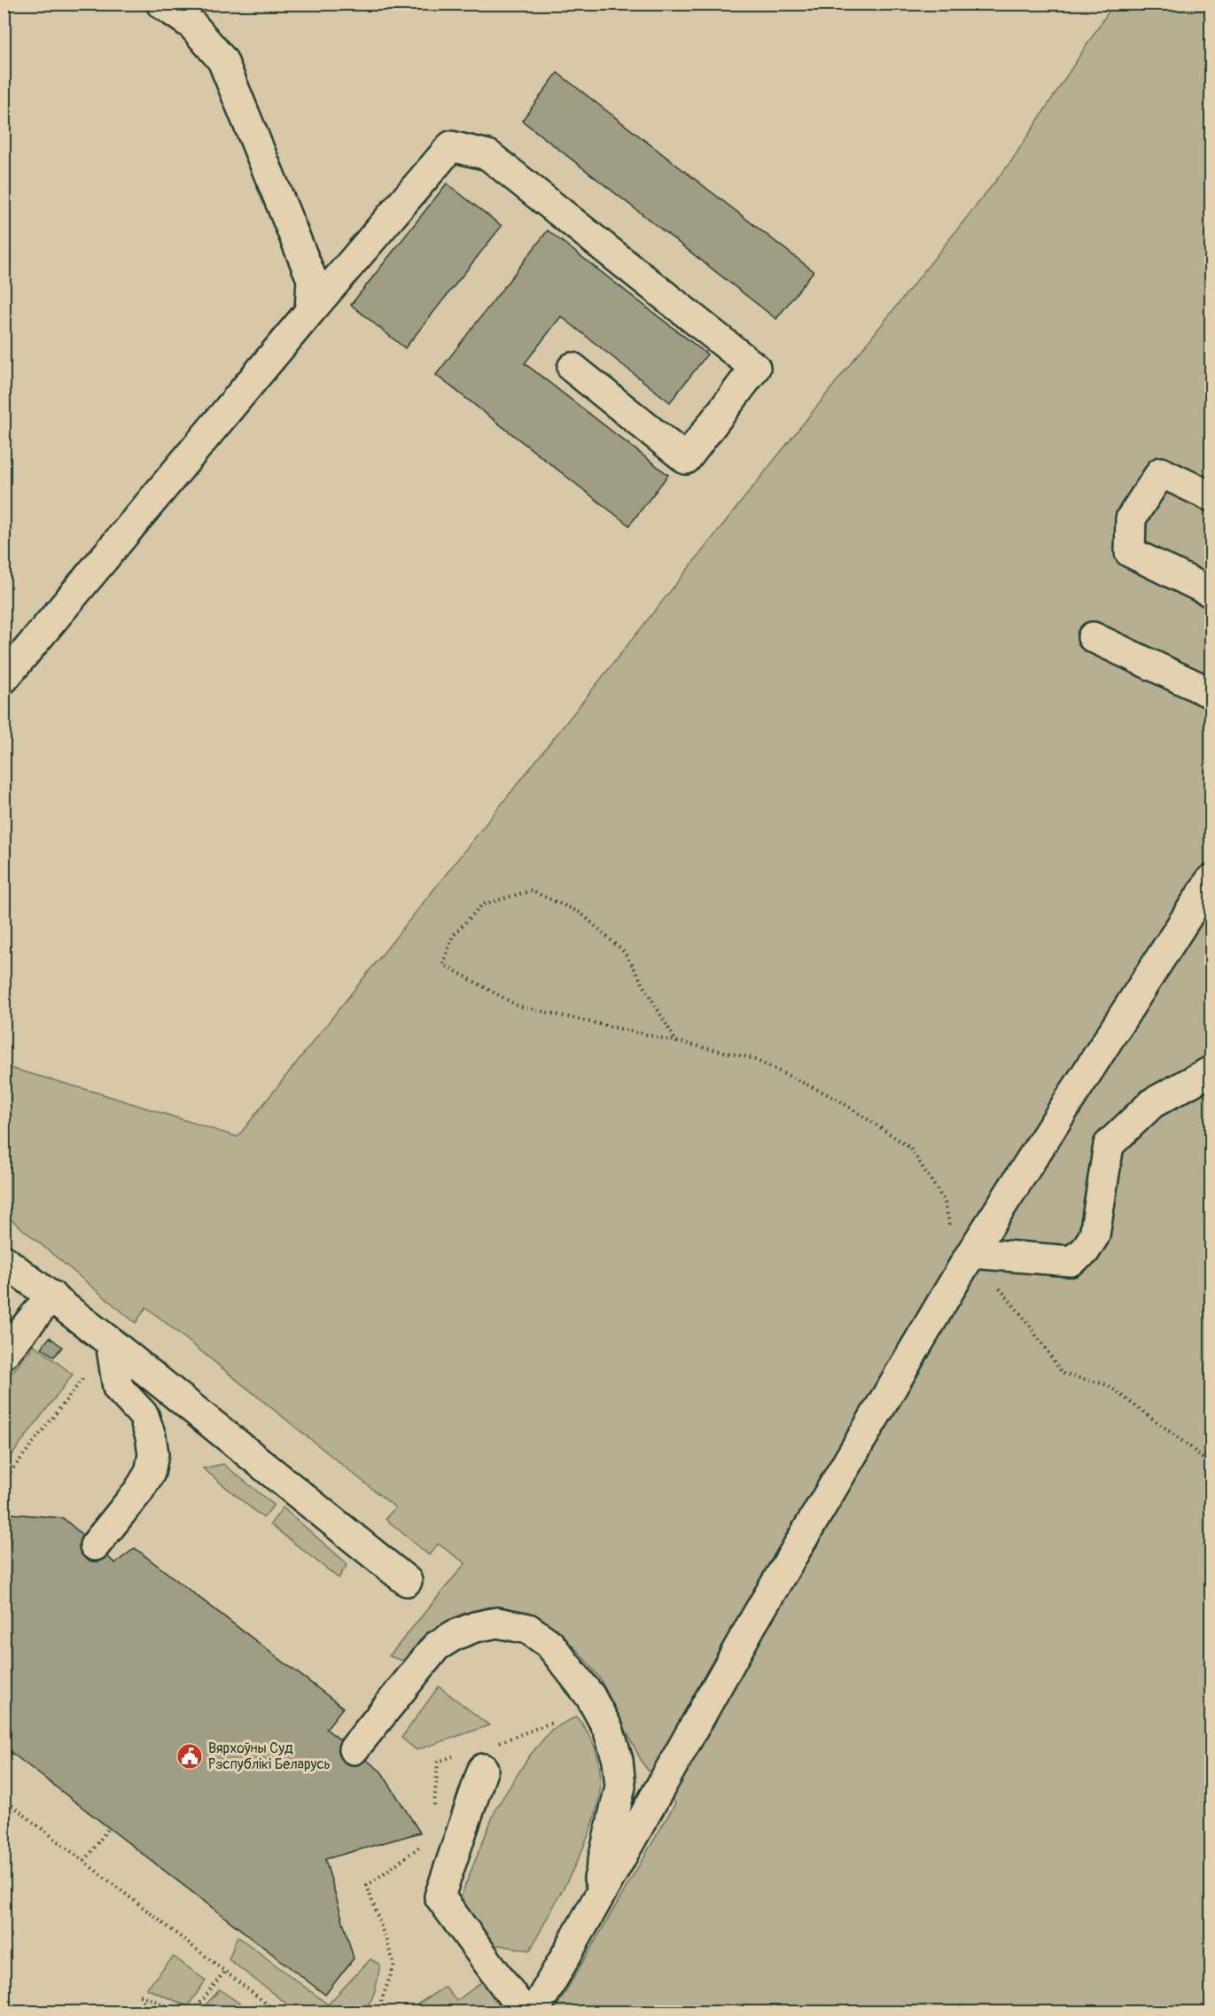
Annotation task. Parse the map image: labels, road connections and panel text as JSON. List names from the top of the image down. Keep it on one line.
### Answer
{"places":{"public building":["Вярхоўны Суд Рэспублікі Беларусь"]}}
